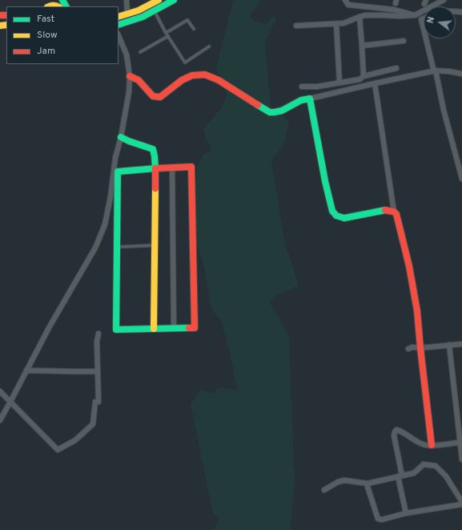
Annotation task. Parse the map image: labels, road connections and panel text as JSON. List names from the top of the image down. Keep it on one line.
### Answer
{"legend":["Fast","Slow","Jam"],"north":"left"}
